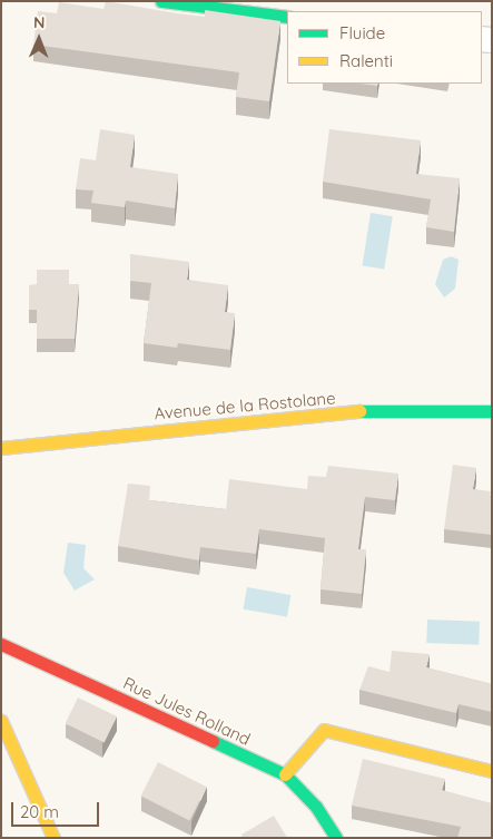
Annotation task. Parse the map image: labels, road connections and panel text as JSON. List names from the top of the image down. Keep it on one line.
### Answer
{"streets":{"street":["Avenue de la Rostolane","Rue Jules Rolland"]},"legend":["Fluide","Ralenti"],"scale_bar":"20 m","north":"top"}
